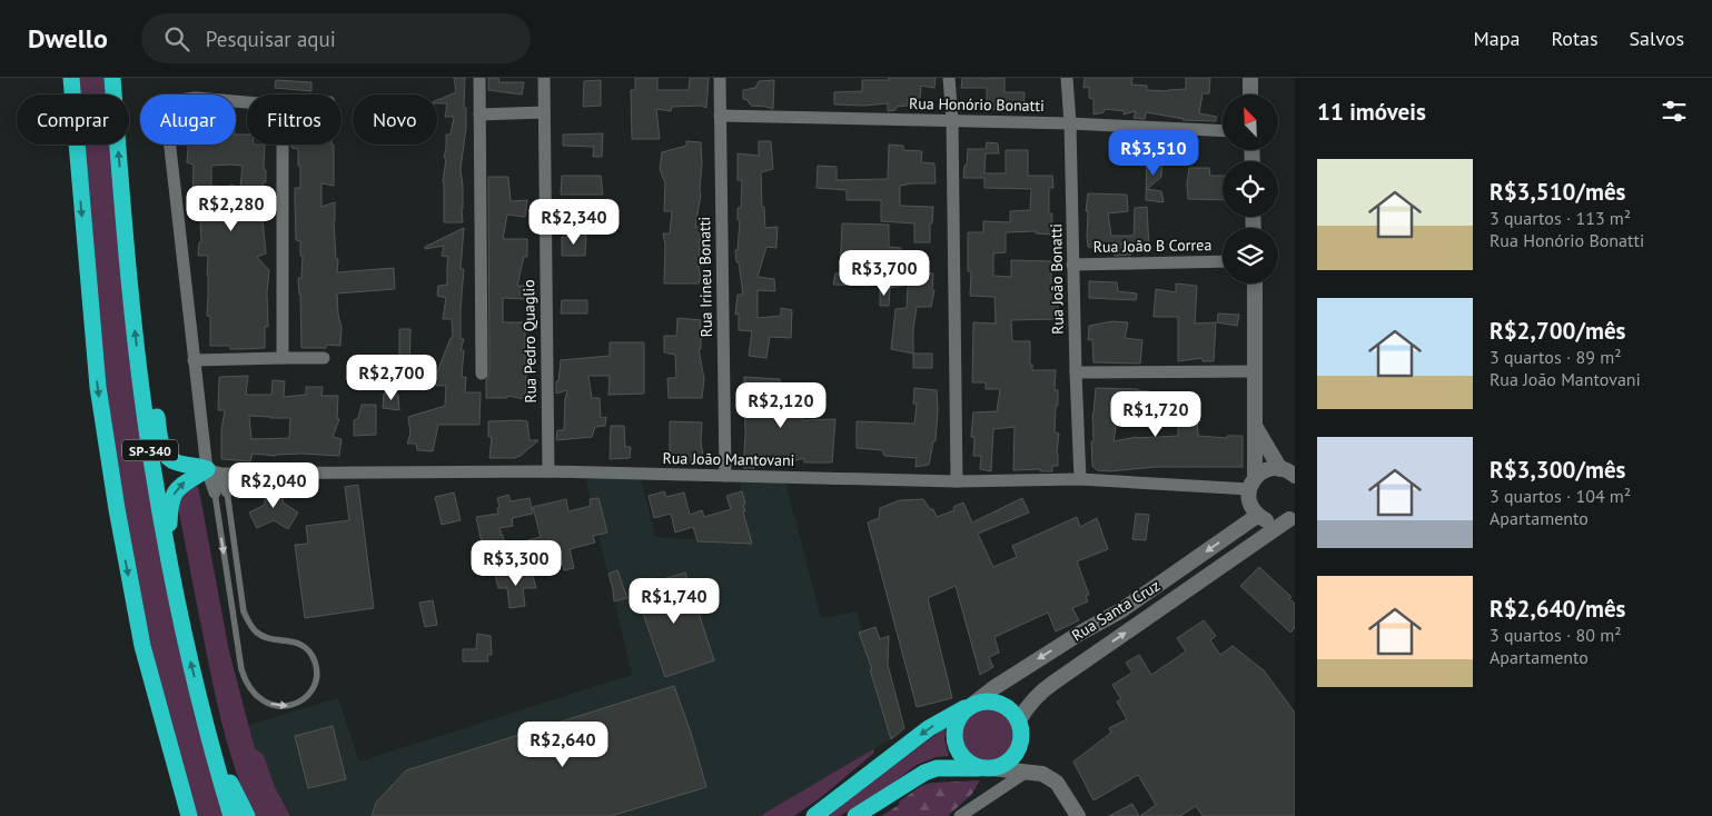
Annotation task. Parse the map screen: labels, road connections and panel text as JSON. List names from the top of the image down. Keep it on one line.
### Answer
{"streets":{"highway":["SP-340"],"main road":["Rua Santa Cruz"],"street":["Rua Honório Bonatti","Rua João B Correa","Rua Irineu Bonatti","Rua João Bonatti","Rua Pedro Quaglio","Rua João Mantovani"]},"crossings":[["Rua Honório Bonatti","Rua Irineu Bonatti"],["Rua Honório Bonatti","Rua João Bonatti"],["Rua João B Correa","Rua João Bonatti"],["Rua Irineu Bonatti","Rua João Mantovani"],["Rua João Bonatti","Rua João Mantovani"],["Rua Pedro Quaglio","Rua João Mantovani"]],"north":"top left","page":{"header":"Dwello","search":"Pesquisar aqui","nav":["Mapa","Rotas","Salvos"],"heading":"11 imóveis","chip":["Comprar","Alugar","Filtros","Novo"],"price":["R$3,510","R$2,280","R$2,340","R$3,700","R$2,700","R$2,120","R$1,720","R$2,040","R$3,300","R$1,740","R$2,640"],"list":[{"name":"R$3,510/mês","note":"3 quartos · 113 m² · Rua Honório Bonatti"},{"name":"R$2,700/mês","note":"3 quartos · 89 m² · Rua João Mantovani"},{"name":"R$3,300/mês","note":"3 quartos · 104 m² · Apartamento"},{"name":"R$2,640/mês","note":"3 quartos · 80 m² · Apartamento"}]}}
